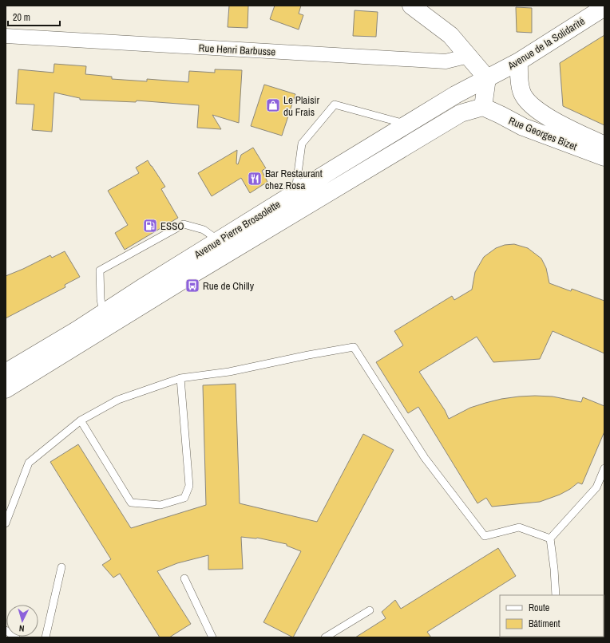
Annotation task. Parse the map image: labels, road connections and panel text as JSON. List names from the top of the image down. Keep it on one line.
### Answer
{"streets":{"main road":["Avenue de la Solidarité","Rue Georges Bizet","Avenue Pierre Brossolette"],"street":["Rue Henri Barbusse"]},"crossings":[["Avenue de la Solidarité","Rue Georges Bizet"],["Avenue de la Solidarité","Avenue Pierre Brossolette"],["Rue Georges Bizet","Avenue Pierre Brossolette"]],"places":{"shop":["Le Plaisir du Frais"],"restaurant":["Bar Restaurant chez Rosa"],"fuel station":["ESSO"],"bus stop":["Rue de Chilly"]},"legend":["Route","Bâtiment"],"scale_bar":"20 m","north":"bottom"}
